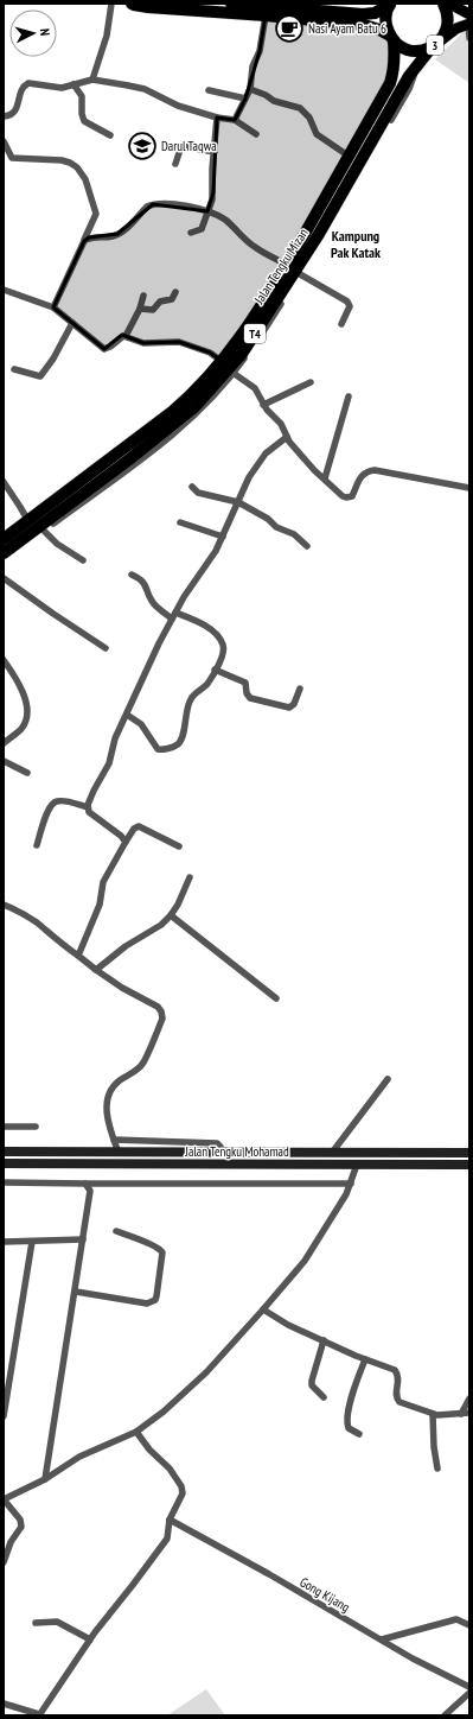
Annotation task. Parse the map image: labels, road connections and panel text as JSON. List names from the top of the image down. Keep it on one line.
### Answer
{"streets":{"highway":["3","Jalan Tengku Mizan","T4"],"main road":["Jalan Tengku Mohamad"],"street":["Gong Kijang"]},"crossings":[["3","Jalan Tengku Mizan"]],"districts":["Kampung Pak Katak"],"places":{"cafe":["Nasi Ayam Batu 6"],"school or university":["Darul Taqwa"]},"north":"right"}
